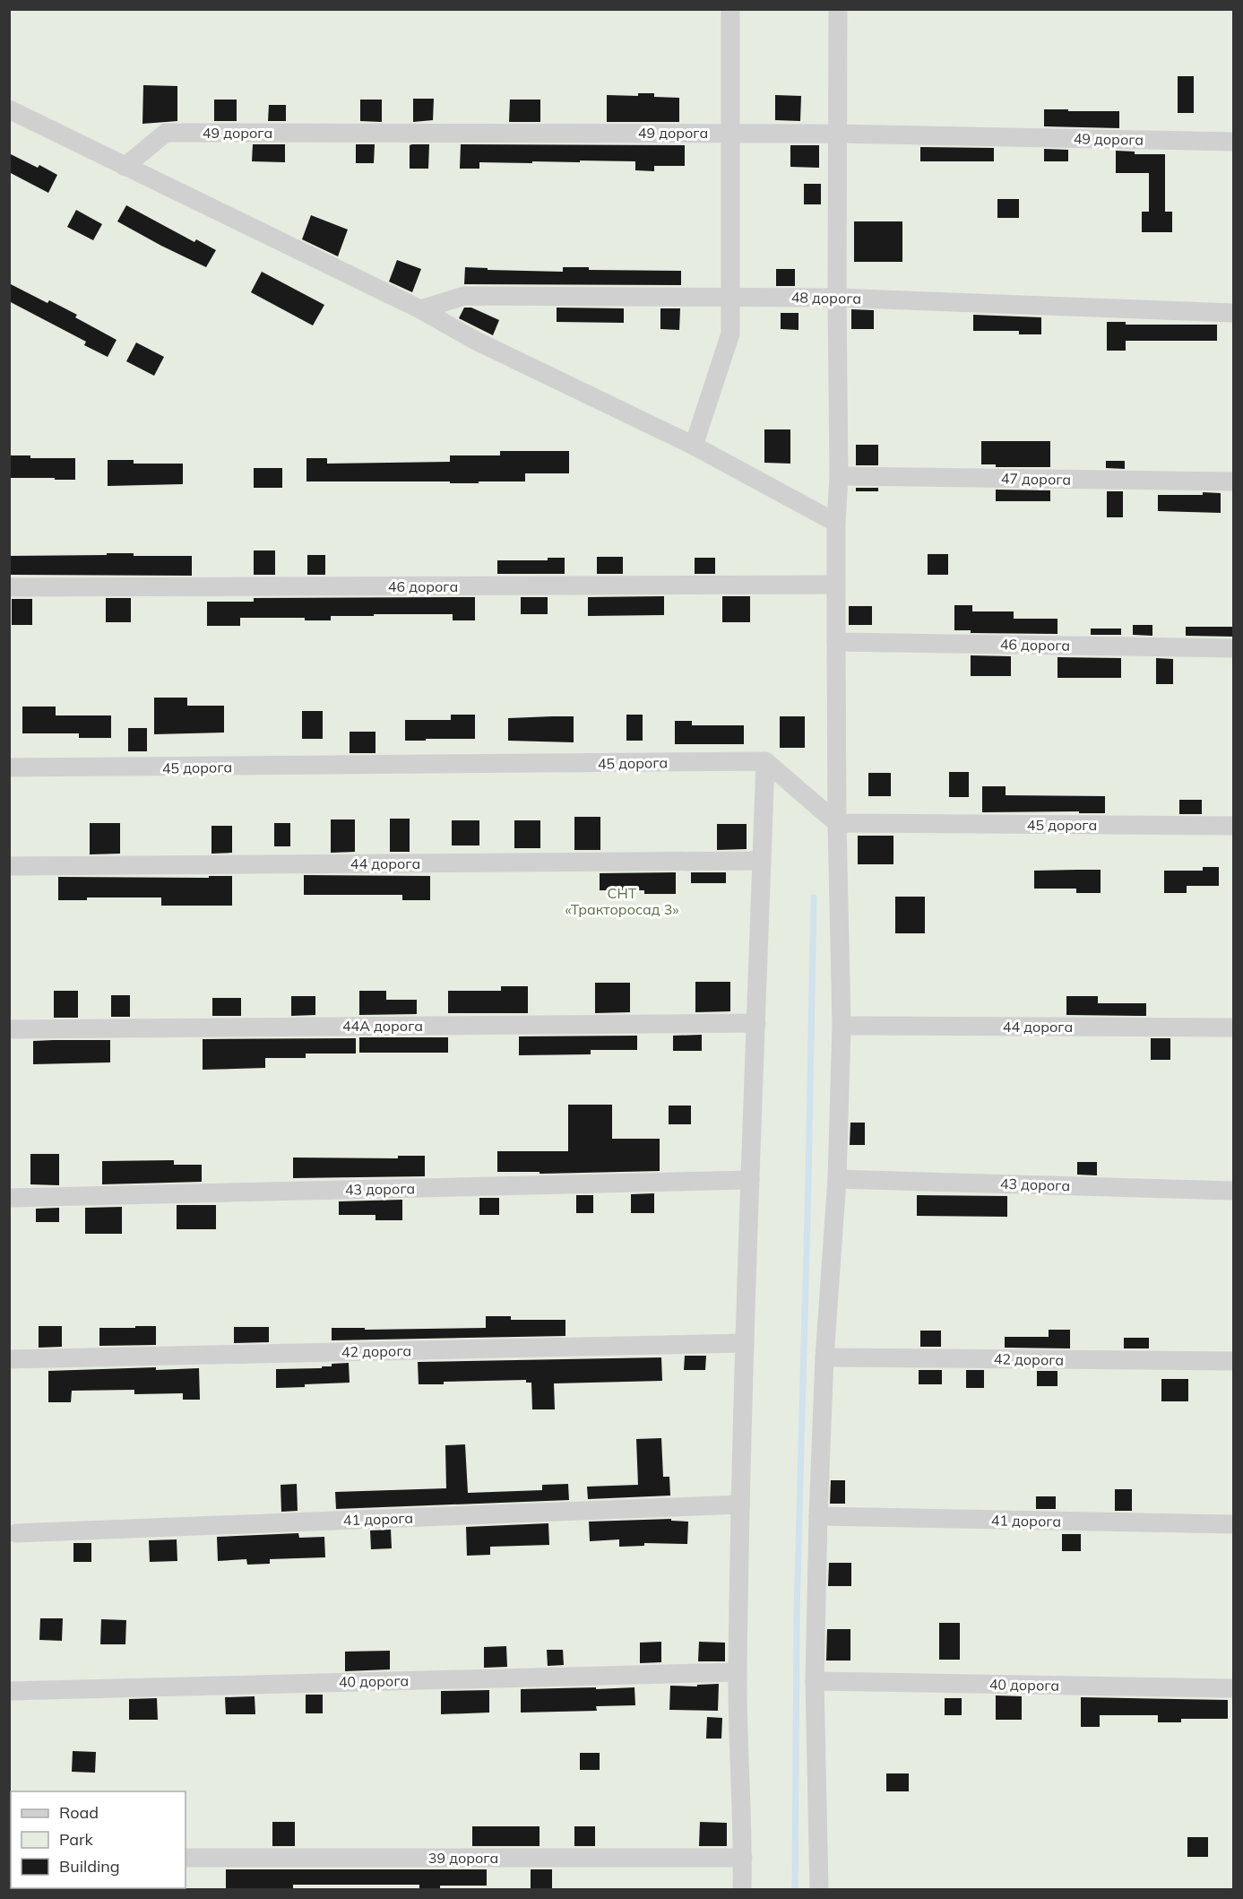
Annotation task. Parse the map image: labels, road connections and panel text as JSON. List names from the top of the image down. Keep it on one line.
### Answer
{"streets":{"street":["49 дорога","48 дорога","47 дорога","46 дорога","45 дорога","44 дорога","44А дорога","43 дорога","42 дорога","41 дорога","40 дорога","39 дорога"]},"parks":["СНТ «Тракторосад 3»"],"legend":["Road","Park","Building"]}
